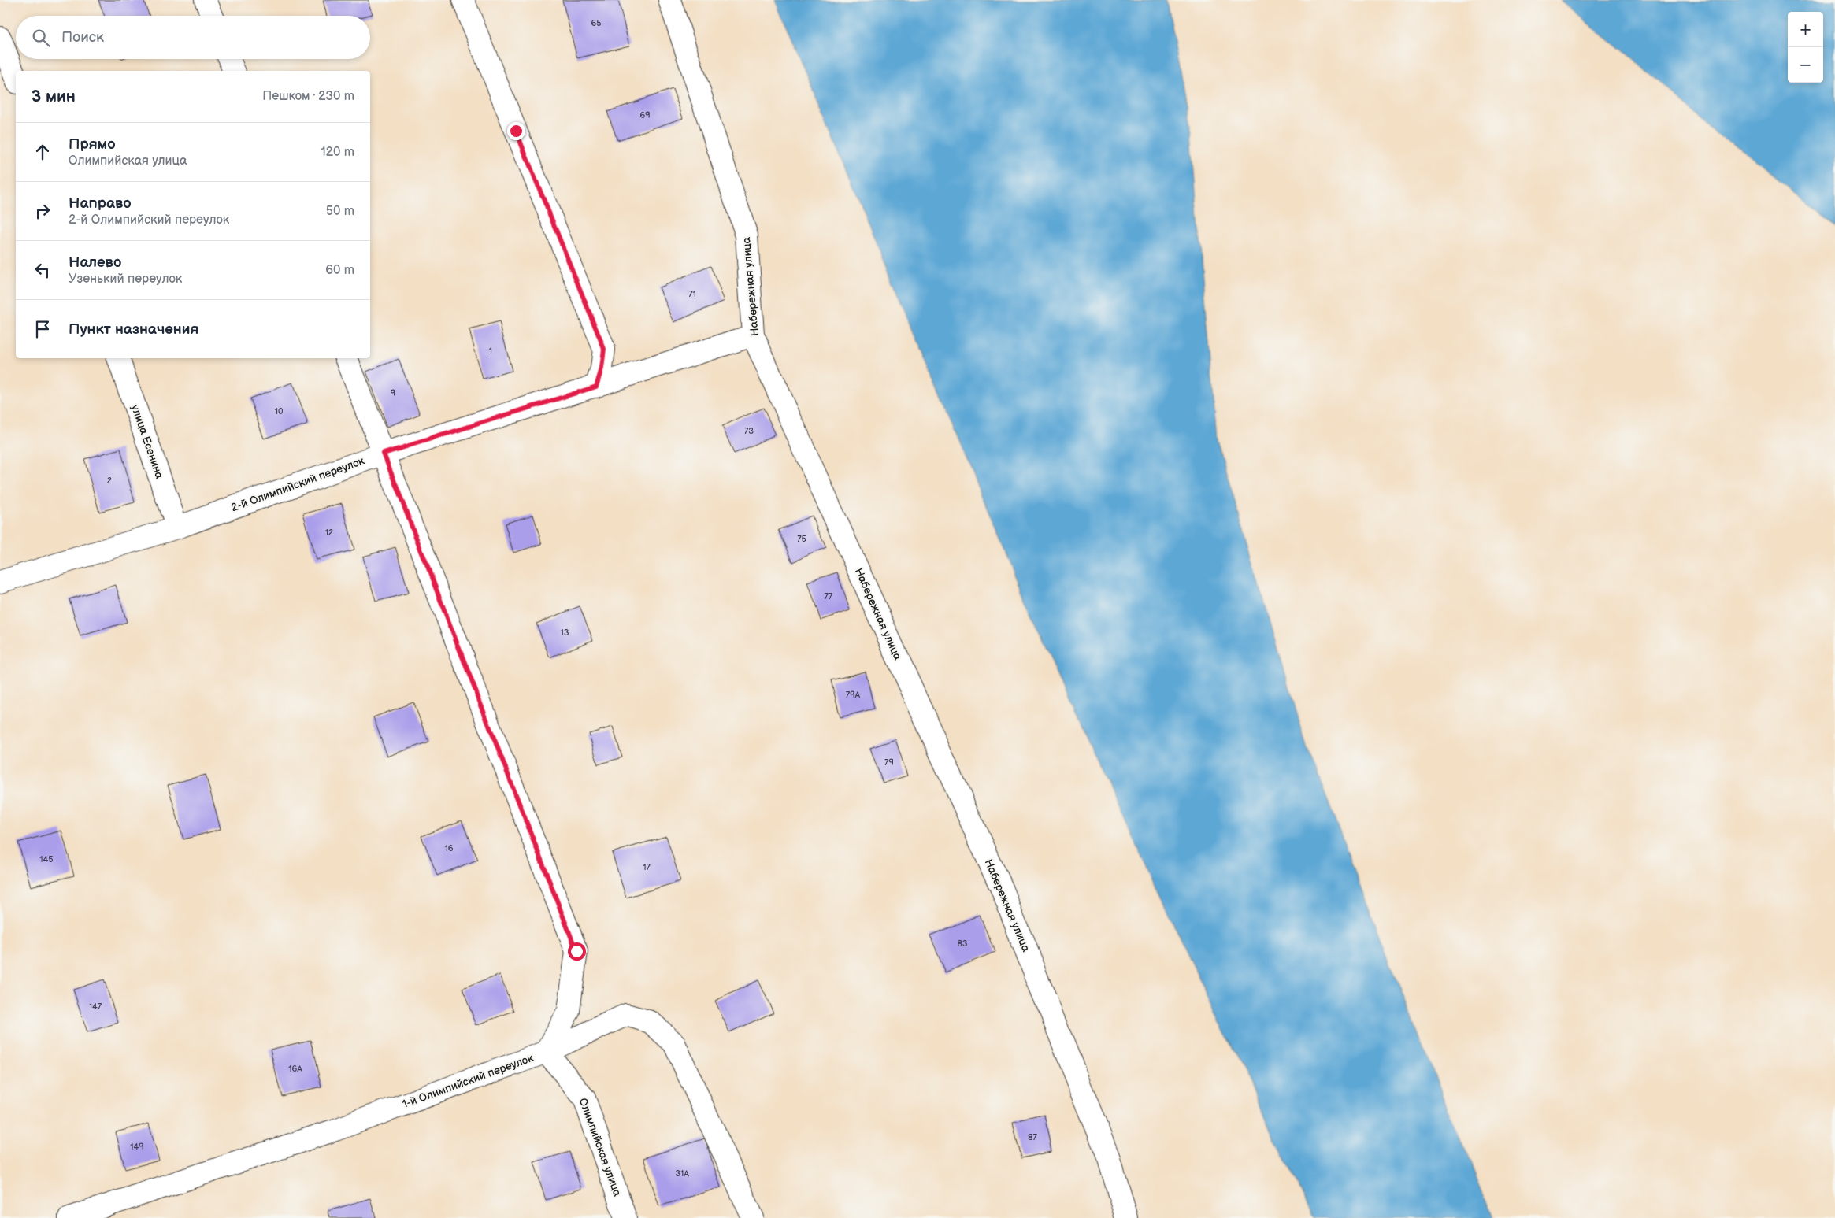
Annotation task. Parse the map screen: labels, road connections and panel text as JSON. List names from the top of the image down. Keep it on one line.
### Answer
{"streets":{"street":["Набережная улица","улица Есенина","2-й Олимпийский переулок","1-й Олимпийский переулок","Олимпийская улица"]},"crossings":[["Набережная улица","2-й Олимпийский переулок"],["улица Есенина","2-й Олимпийский переулок"],["1-й Олимпийский переулок","Олимпийская улица"]],"house_numbers":["65","69","71","1","9","10","73","2","12","75","77","13","79А","79","16","145","17","83","147","16А","87","149","31А"],"page":{"map_buttons":["+","−"],"search":"Поиск","heading":["3 мин","Пешком · 230 m"],"list":[["Прямо","Олимпийская улица","120 m"],["Направо","2-й Олимпийский переулок","50 m"],["Налево","Узенький переулок","60 m"],"Пункт назначения"]}}
